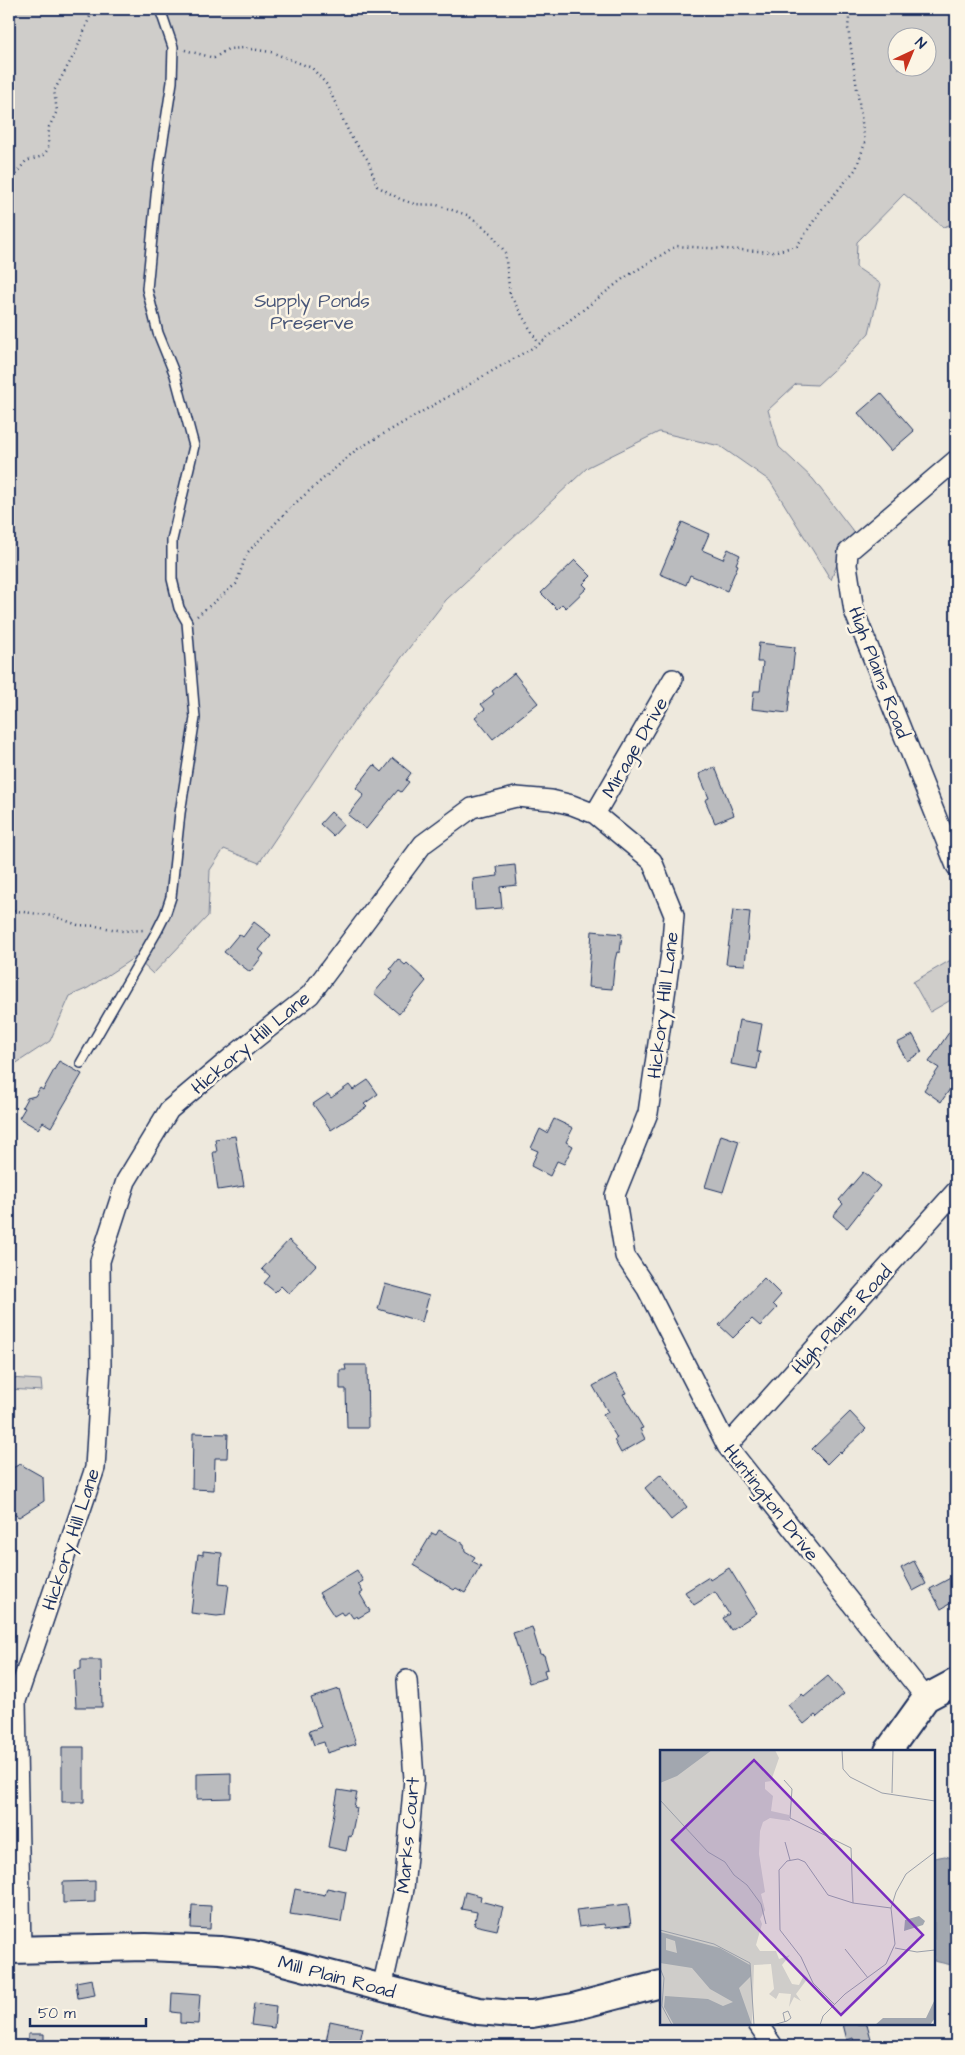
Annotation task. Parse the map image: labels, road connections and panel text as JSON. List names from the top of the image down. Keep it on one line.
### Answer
{"streets":{"street":["High Plains Road","Mirage Drive","Hickory Hill Lane","Huntington Drive","Marks Court","Mill Plain Road"]},"crossings":[["High Plains Road","Huntington Drive"],["Mirage Drive","Hickory Hill Lane"],["Hickory Hill Lane","Huntington Drive"],["Hickory Hill Lane","Mill Plain Road"],["Marks Court","Mill Plain Road"]],"parks":["Supply Ponds Preserve"],"scale_bar":"50 m","north":"top right"}
